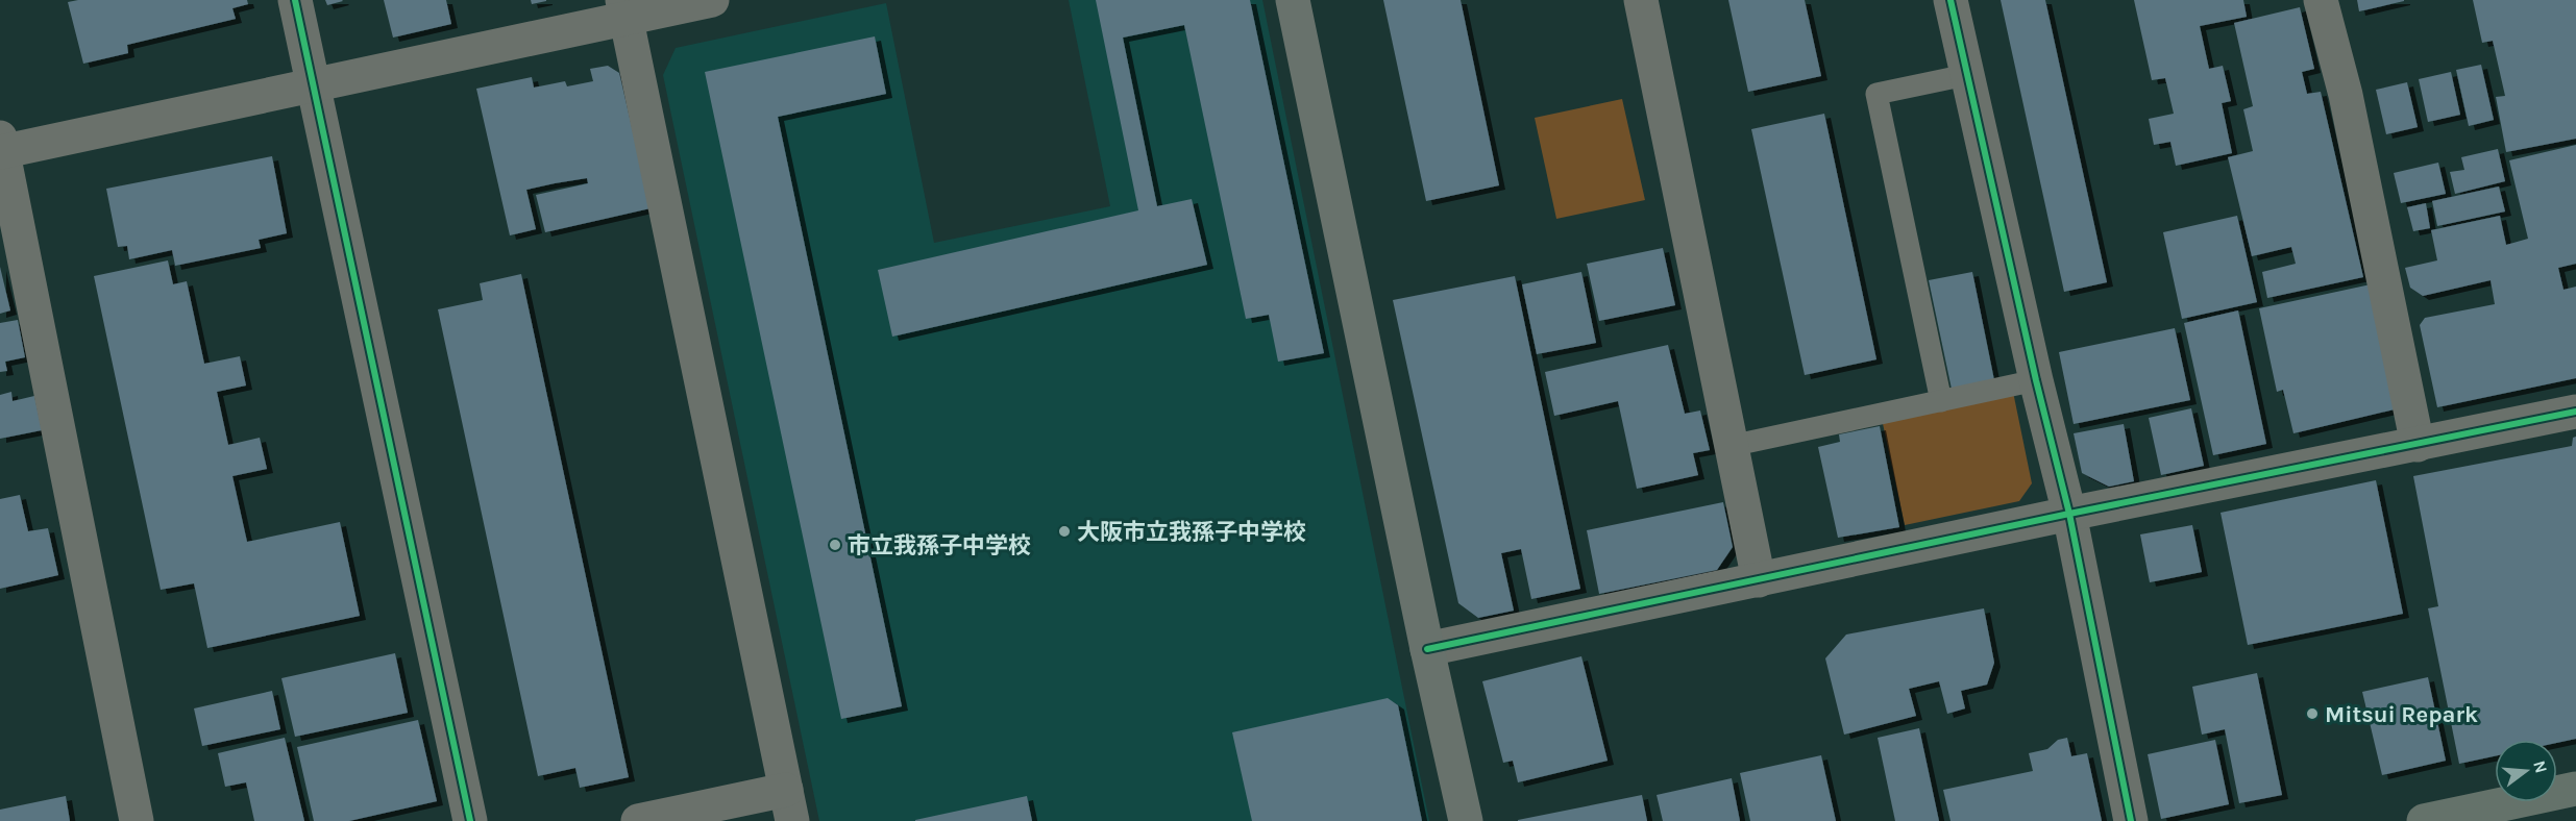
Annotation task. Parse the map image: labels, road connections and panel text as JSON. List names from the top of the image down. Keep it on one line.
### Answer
{"places":["大阪市立我孫子中学校","市立我孫子中学校","Mitsui Repark"],"north":"right"}
